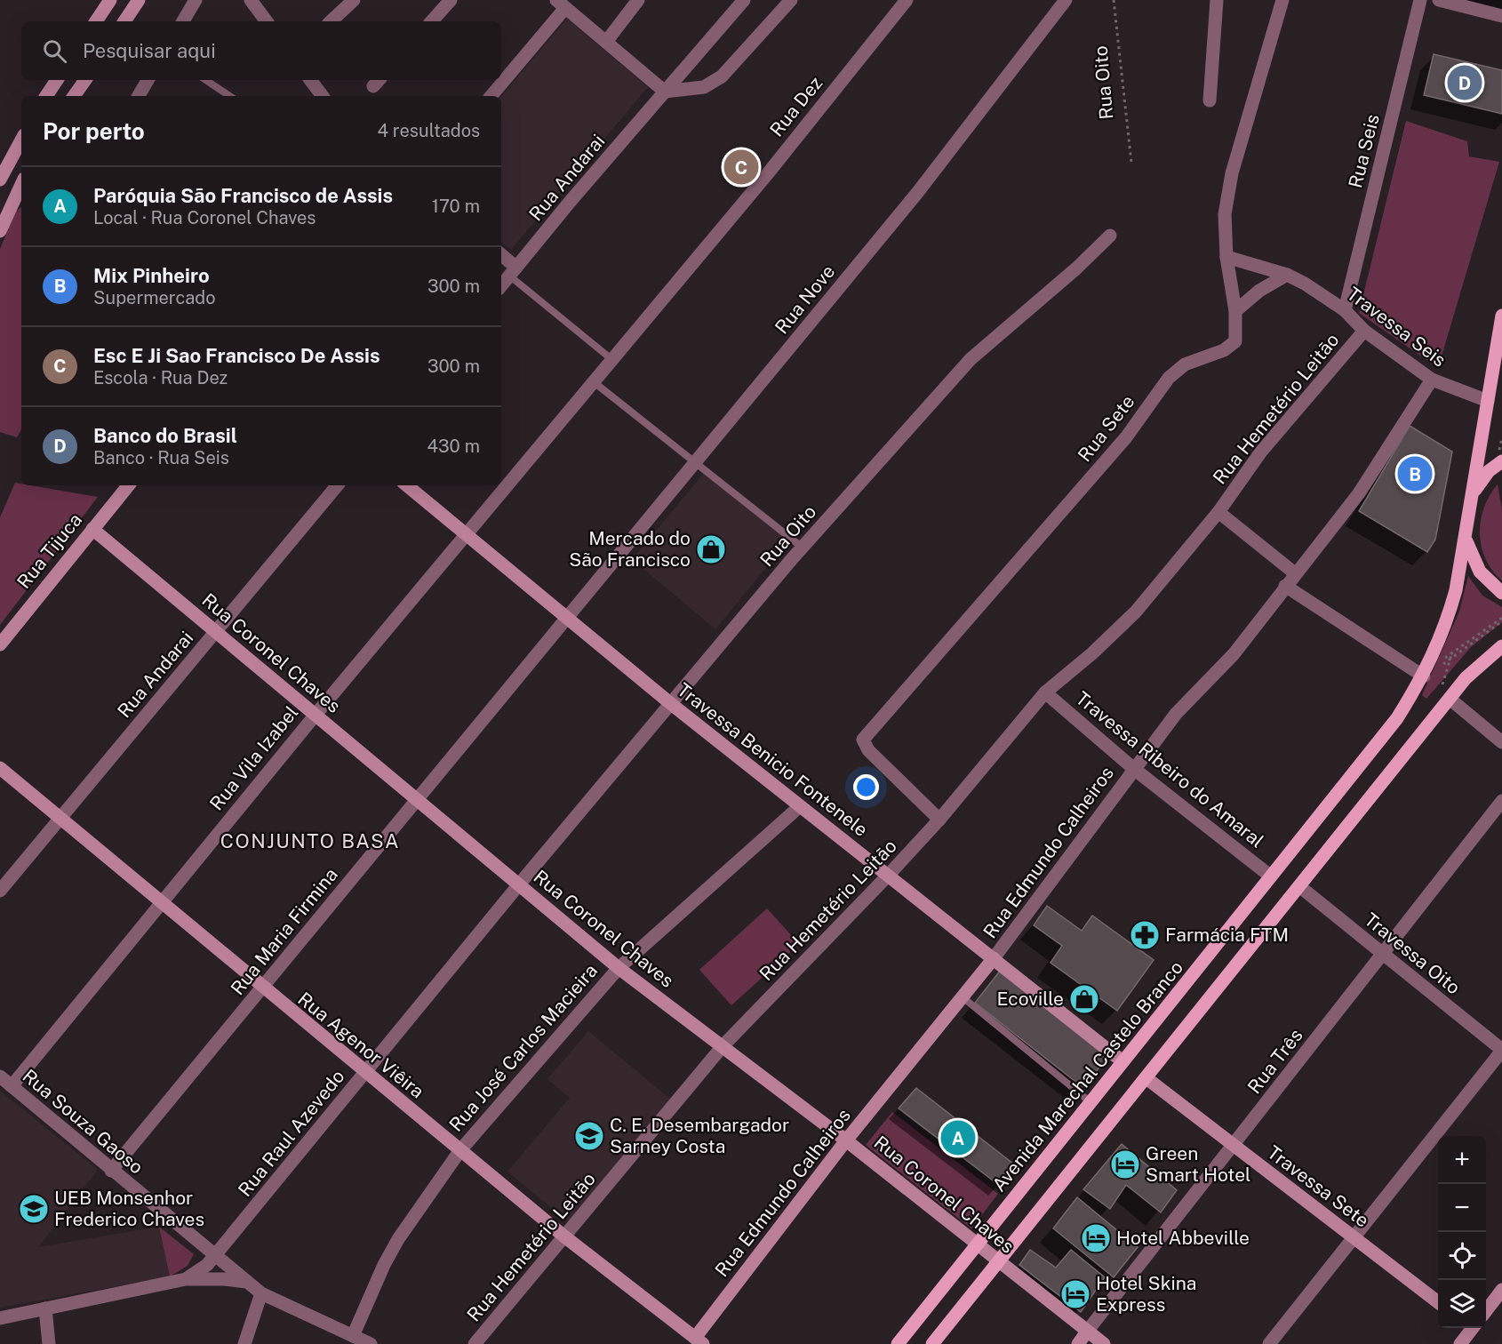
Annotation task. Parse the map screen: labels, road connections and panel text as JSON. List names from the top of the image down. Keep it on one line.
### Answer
{"streets":{"main road":["Avenida Marechal Castelo Branco"],"street":["Rua Oito","Rua Dez","Rua Seis","Rua Andarai","Rua Nove","Travessa Seis","Rua Hemetério Leitão","Rua Sete","Rua Tijuca","Rua Coronel Chaves","Rua Vila Izabel","Travessa Benicio Fontenele","Travessa Ribeiro do Amaral","Rua Edmundo Calheiros","Rua Maria Firmina","Travessa Oito","Rua Agenor Viêira","Rua José Carlos Macieira","Rua Três","Rua Souza Gaoso","Rua Raul Azevedo","Travessa Sete"]},"crossings":[["Rua Oito","Rua Coronel Chaves"],["Rua Oito","Travessa Benicio Fontenele"],["Rua Oito","Rua Raul Azevedo"],["Rua Dez","Rua Vila Izabel"],["Rua Seis","Travessa Seis"],["Rua Andarai","Rua Coronel Chaves"],["Rua Andarai","Rua Agenor Viêira"],["Rua Nove","Travessa Benicio Fontenele"],["Rua Nove","Rua Maria Firmina"],["Travessa Seis","Rua Hemetério Leitão"],["Travessa Seis","Rua Sete"],["Travessa Seis","Rua Edmundo Calheiros"],["Travessa Seis","Avenida Marechal Castelo Branco"],["Rua Hemetério Leitão","Rua Sete"],["Rua Hemetério Leitão","Rua Coronel Chaves"],["Rua Hemetério Leitão","Travessa Benicio Fontenele"],["Rua Hemetério Leitão","Travessa Ribeiro do Amaral"],["Rua Hemetério Leitão","Rua Edmundo Calheiros"],["Rua Hemetério Leitão","Rua Agenor Viêira"],["Rua Tijuca","Rua Coronel Chaves"],["Rua Coronel Chaves","Rua Vila Izabel"],["Rua Coronel Chaves","Rua Edmundo Calheiros"],["Rua Coronel Chaves","Rua Maria Firmina"],["Rua Coronel Chaves","Rua José Carlos Macieira"],["Rua Coronel Chaves","Rua Três"],["Rua Coronel Chaves","Avenida Marechal Castelo Branco"],["Rua Coronel Chaves","Rua Raul Azevedo"],["Rua Vila Izabel","Travessa Benicio Fontenele"],["Rua Vila Izabel","Rua Agenor Viêira"],["Rua Vila Izabel","Rua Souza Gaoso"],["Travessa Benicio Fontenele","Rua Edmundo Calheiros"],["Travessa Benicio Fontenele","Rua Maria Firmina"],["Travessa Benicio Fontenele","Rua José Carlos Macieira"],["Travessa Benicio Fontenele","Avenida Marechal Castelo Branco"],["Travessa Ribeiro do Amaral","Rua Edmundo Calheiros"],["Travessa Ribeiro do Amaral","Avenida Marechal Castelo Branco"],["Rua Edmundo Calheiros","Rua Agenor Viêira"],["Rua Maria Firmina","Rua Agenor Viêira"],["Rua Maria Firmina","Rua Souza Gaoso"],["Travessa Oito","Rua Três"],["Rua Agenor Viêira","Rua José Carlos Macieira"],["Rua Agenor Viêira","Rua Raul Azevedo"],["Rua José Carlos Macieira","Rua Souza Gaoso"],["Rua Três","Travessa Sete"],["Rua Souza Gaoso","Rua Raul Azevedo"]],"districts":["CONJUNTO BASA"],"places":{"shop":["Mercado do São Francisco","Ecoville"],"pharmacy":["Farmácia FTM"],"school or university":["C. E. Desembargador Sarney Costa","UEB Monsenhor Frederico Chaves"],"hotel":["Green Smart Hotel","Hotel Abbeville","Hotel Skina Express"]},"page":{"search":"Pesquisar aqui","pins":["D","C","B","A"],"heading":["Por perto","4 resultados"],"list":[{"mark":"A","name":"Paróquia São Francisco de Assis","note":"Local · Rua Coronel Chaves","value":"170 m"},{"mark":"B","name":"Mix Pinheiro","note":"Supermercado","value":"300 m"},{"mark":"C","name":"Esc E Ji Sao Francisco De Assis","note":"Escola · Rua Dez","value":"300 m"},{"mark":"D","name":"Banco do Brasil","note":"Banco · Rua Seis","value":"430 m"}],"map_buttons":["+","−"]}}
